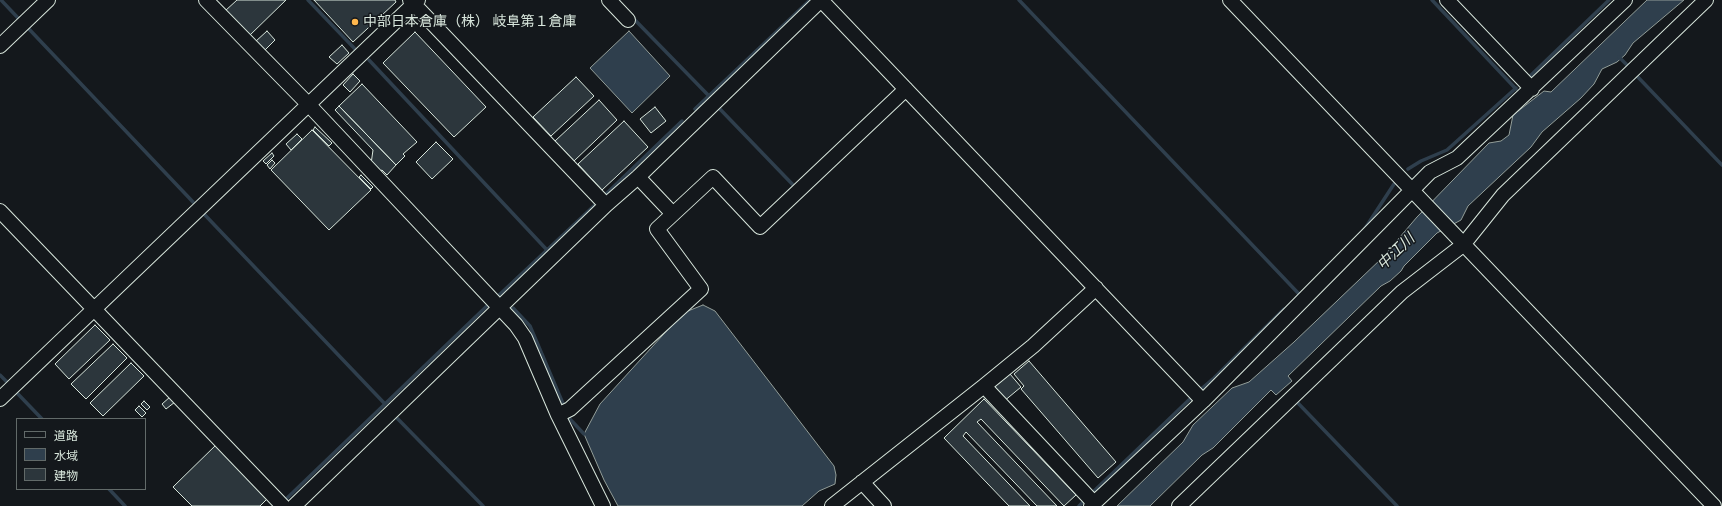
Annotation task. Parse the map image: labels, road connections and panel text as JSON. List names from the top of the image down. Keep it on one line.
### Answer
{"water":["中江川"],"places":["中部日本倉庫（株） 岐阜第１倉庫"],"legend":["道路","水域","建物"]}
